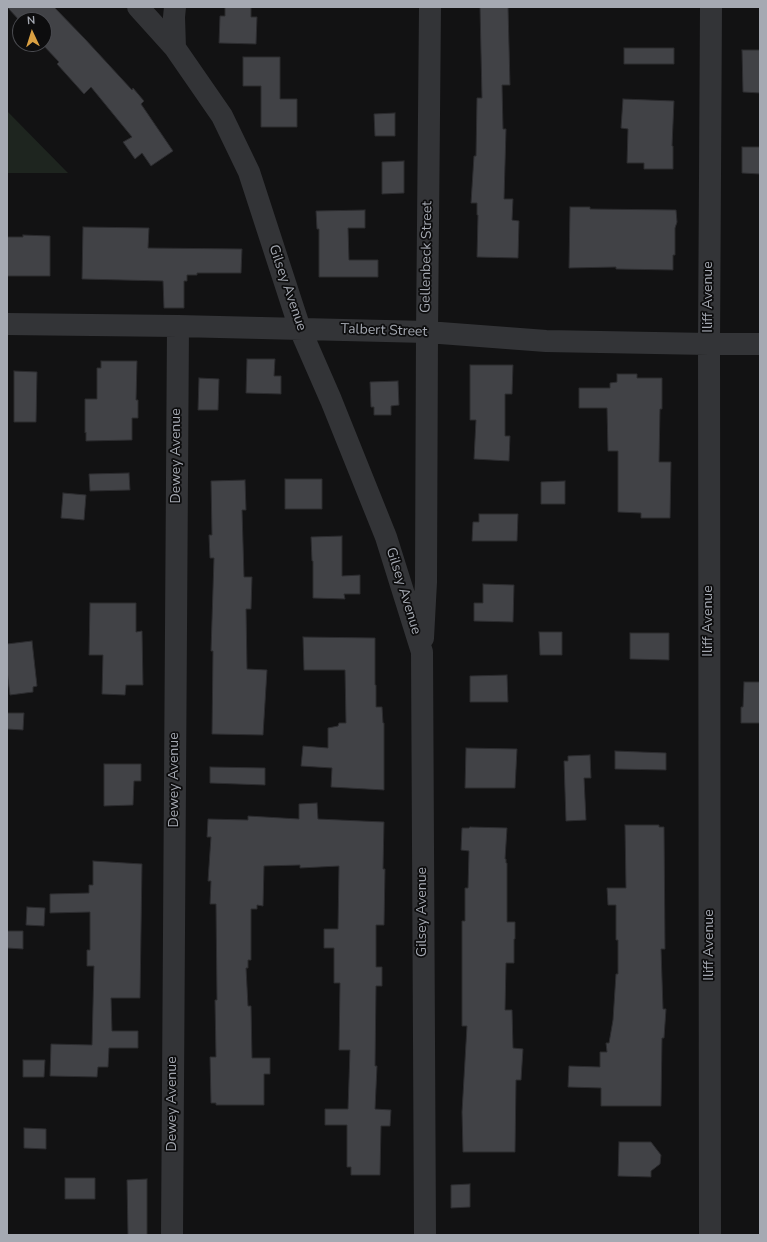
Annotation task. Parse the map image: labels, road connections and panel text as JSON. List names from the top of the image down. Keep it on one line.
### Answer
{"streets":{"street":["Gellenbeck Street","Gilsey Avenue","Iliff Avenue","Talbert Street","Dewey Avenue"]},"crossings":[["Gellenbeck Street","Gilsey Avenue"],["Gellenbeck Street","Talbert Street"],["Gilsey Avenue","Talbert Street"],["Iliff Avenue","Talbert Street"],["Talbert Street","Dewey Avenue"]],"north":"top"}
